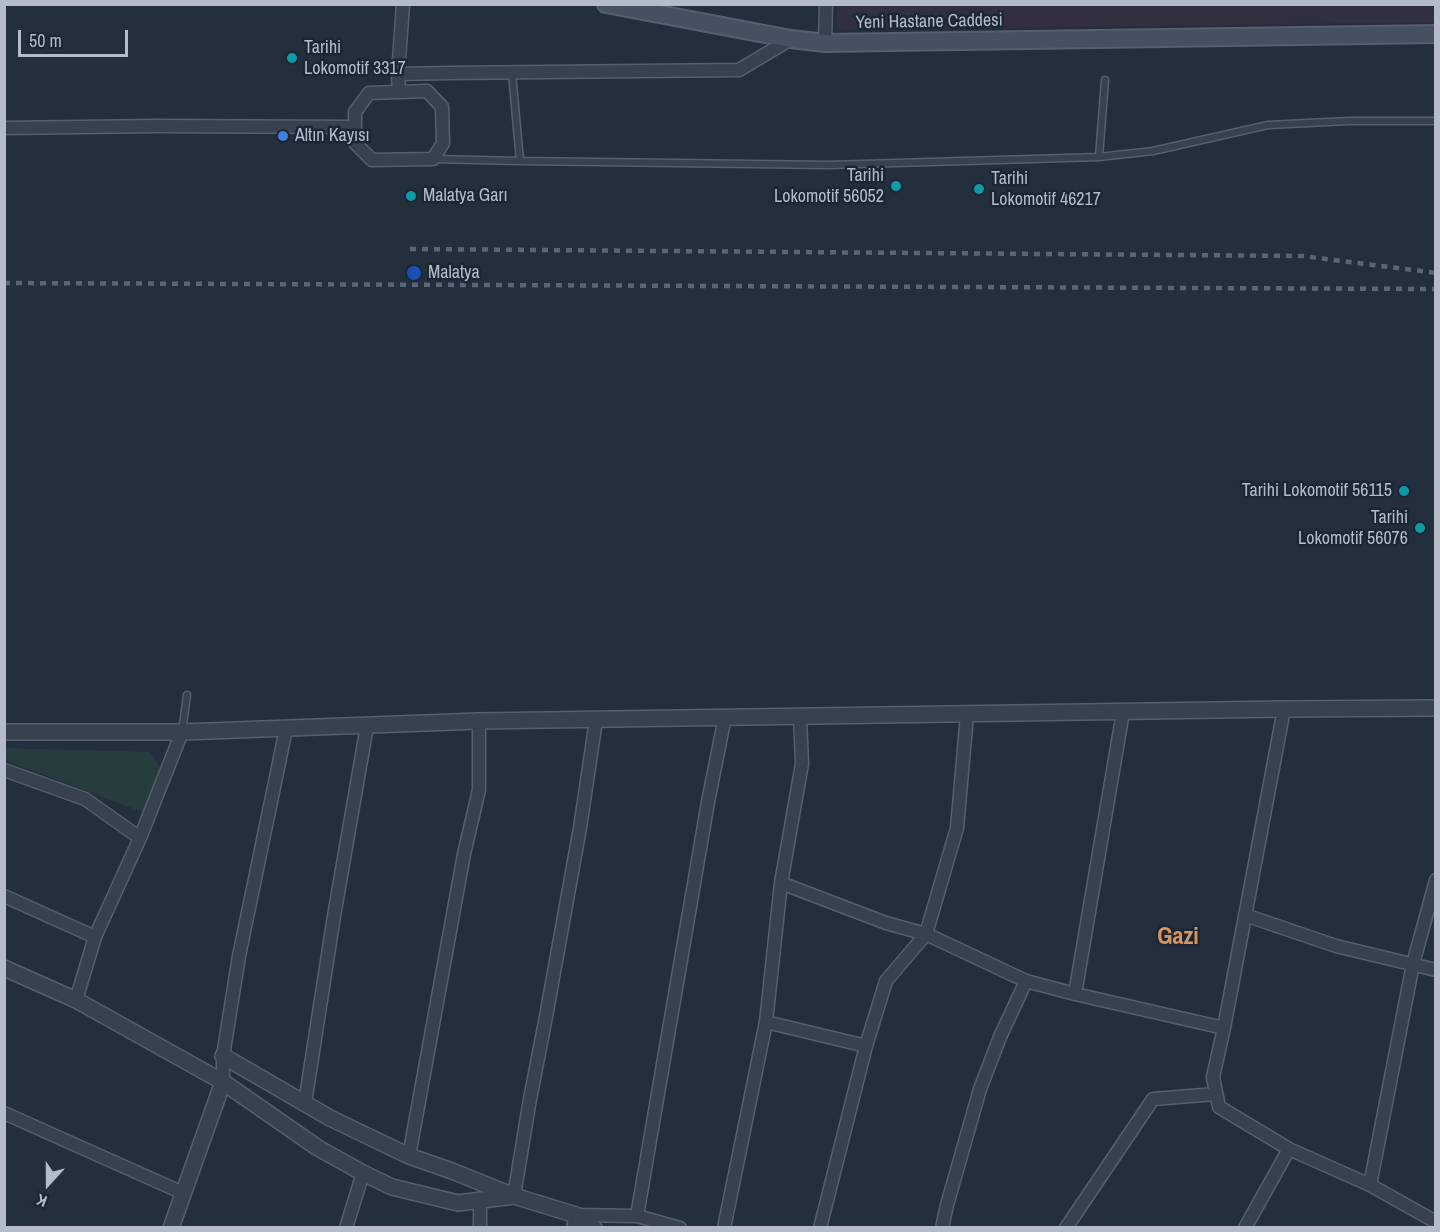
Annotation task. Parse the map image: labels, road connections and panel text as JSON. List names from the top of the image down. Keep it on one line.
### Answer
{"streets":{"main road":["Yeni Hastane Caddesi"]},"districts":["Gazi"],"places":["Tarihi Lokomotif 3317","Altın Kayısı","Tarihi Lokomotif 56052","Tarihi Lokomotif 46217","Malatya Garı","Malatya","Tarihi Lokomotif 56115","Tarihi Lokomotif 56076"],"scale_bar":"50 m","north":"bottom"}
